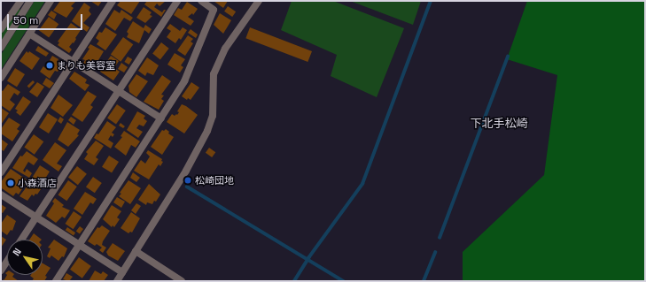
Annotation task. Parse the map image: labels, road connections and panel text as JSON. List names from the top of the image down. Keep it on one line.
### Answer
{"districts":["下北手松崎"],"places":["まりも美容室","松崎団地","小森酒店"],"scale_bar":"50 m","north":"top left"}
